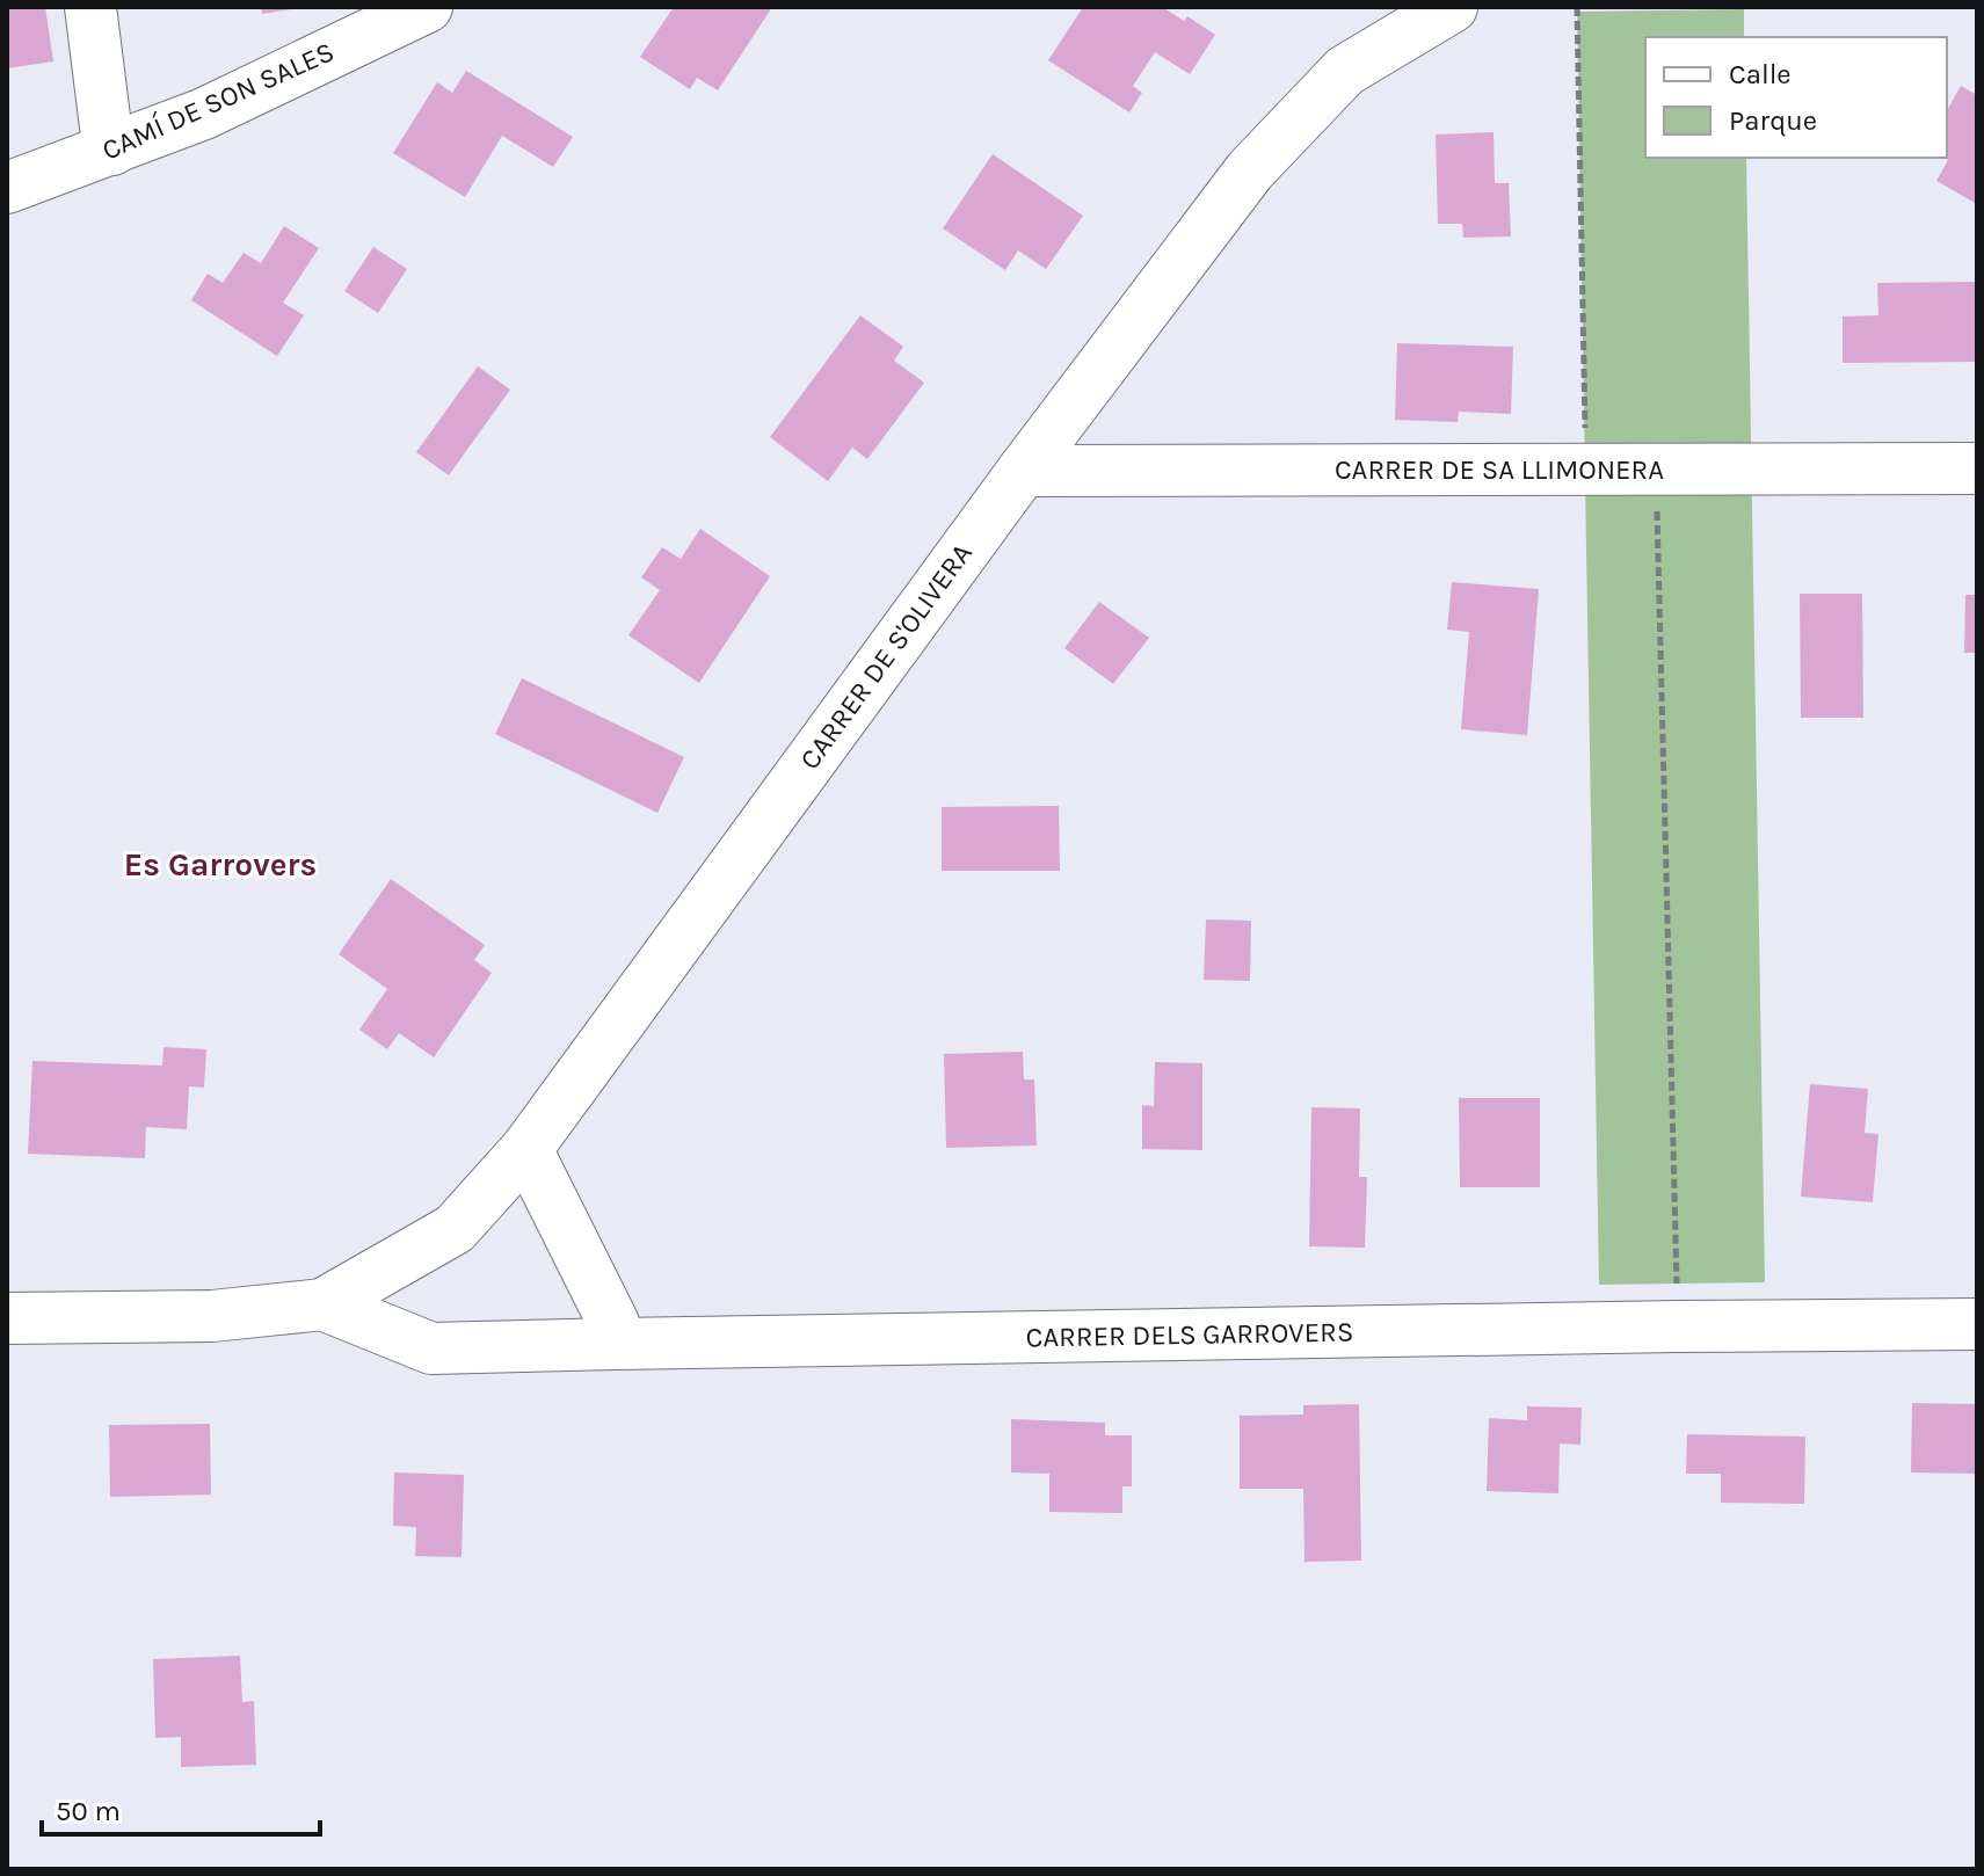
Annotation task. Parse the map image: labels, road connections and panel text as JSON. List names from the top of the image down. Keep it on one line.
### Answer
{"streets":{"street":["CAMÍ DE SON SALES","CARRER DE SA LLIMONERA","CARRER DE S'OLIVERA","CARRER DELS GARROVERS"]},"crossings":[["CARRER DE SA LLIMONERA","CARRER DE S'OLIVERA"],["CARRER DE S'OLIVERA","CARRER DELS GARROVERS"]],"districts":["Es Garrovers"],"legend":["Calle","Parque"],"scale_bar":"50 m"}
